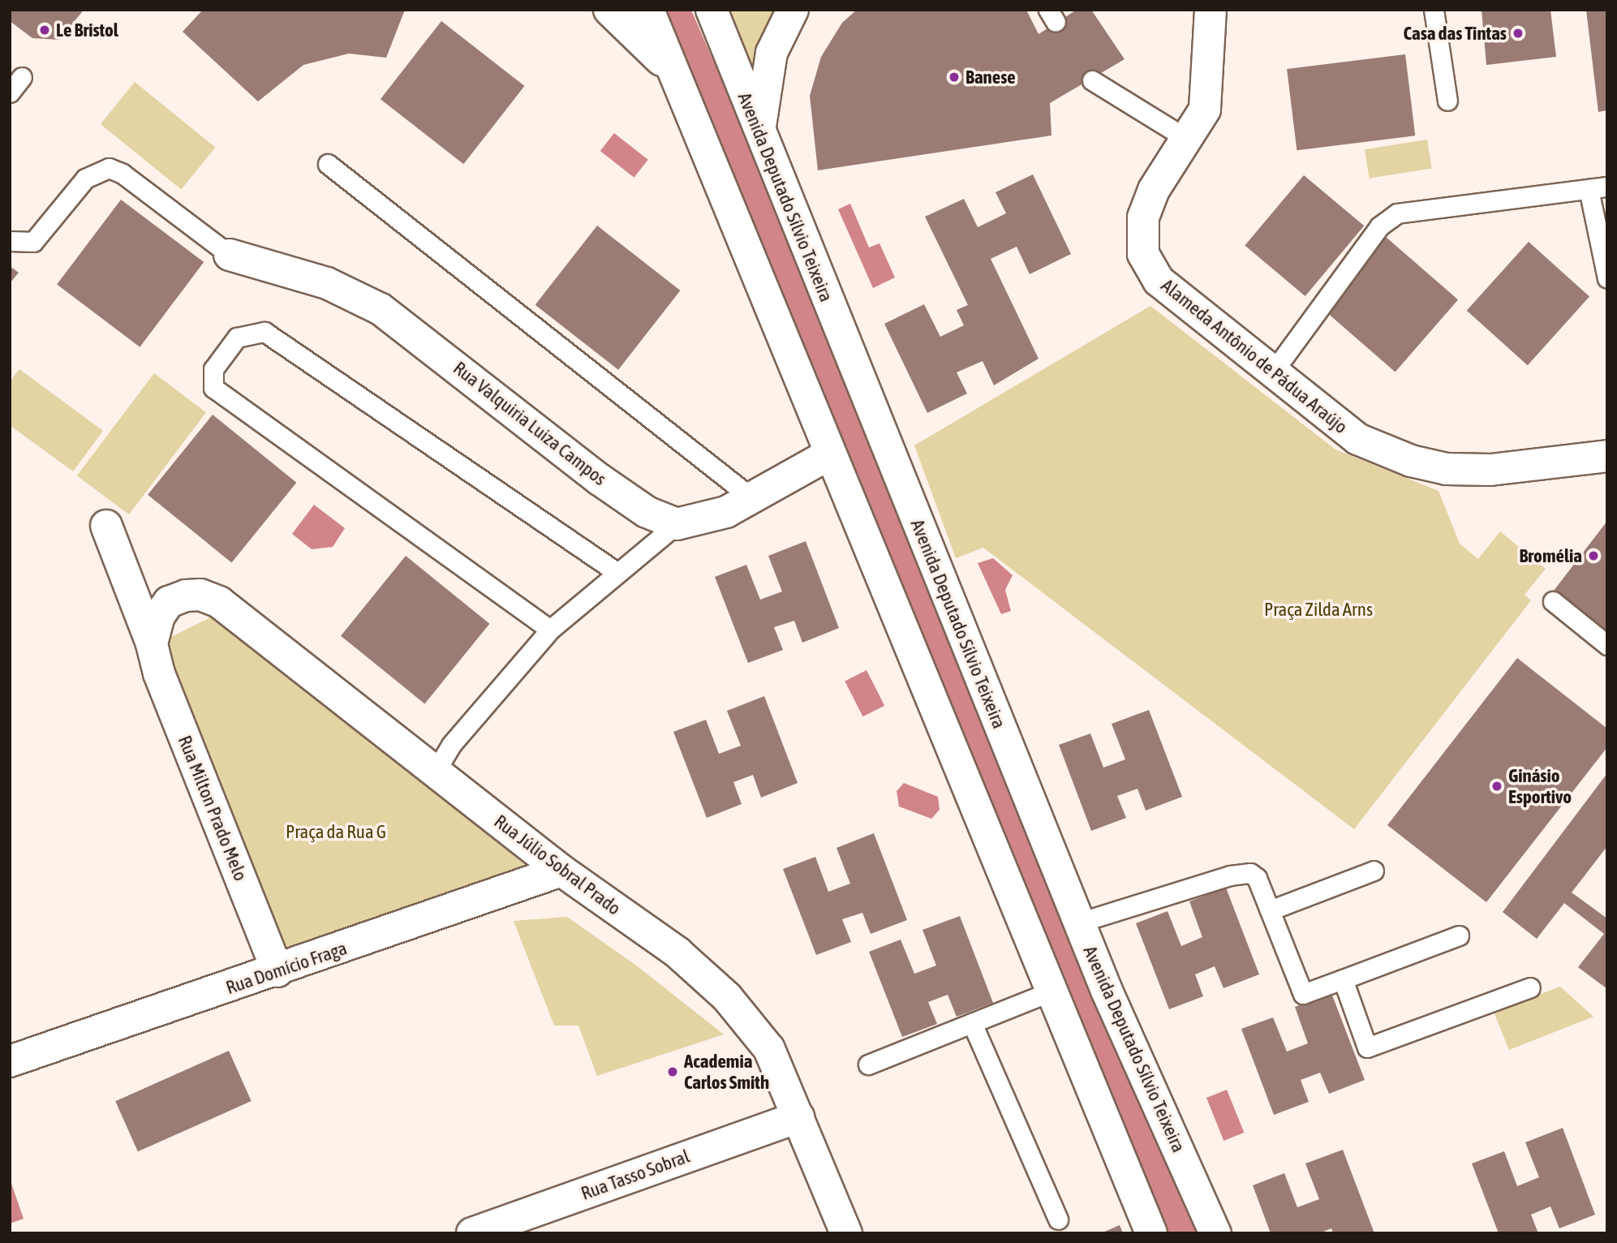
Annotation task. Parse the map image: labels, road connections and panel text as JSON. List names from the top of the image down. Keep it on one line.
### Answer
{"streets":{"street":["Avenida Deputado Sílvio Teixeira","Alameda Antônio de Pádua Araújo","Rua Valquiria Luiza Campos","Rua Milton Prado Melo","Rua Júlio Sobral Prado","Rua Domício Fraga","Rua Tasso Sobral"]},"crossings":[["Rua Milton Prado Melo","Rua Júlio Sobral Prado"],["Rua Milton Prado Melo","Rua Domício Fraga"],["Rua Júlio Sobral Prado","Rua Domício Fraga"],["Rua Júlio Sobral Prado","Rua Tasso Sobral"]],"parks":["Praça Zilda Arns","Praça da Rua G"],"places":["Le Bristol","Casa das Tintas","Banese","Bromélia","Ginásio Esportivo","Academia Carlos Smith"]}
